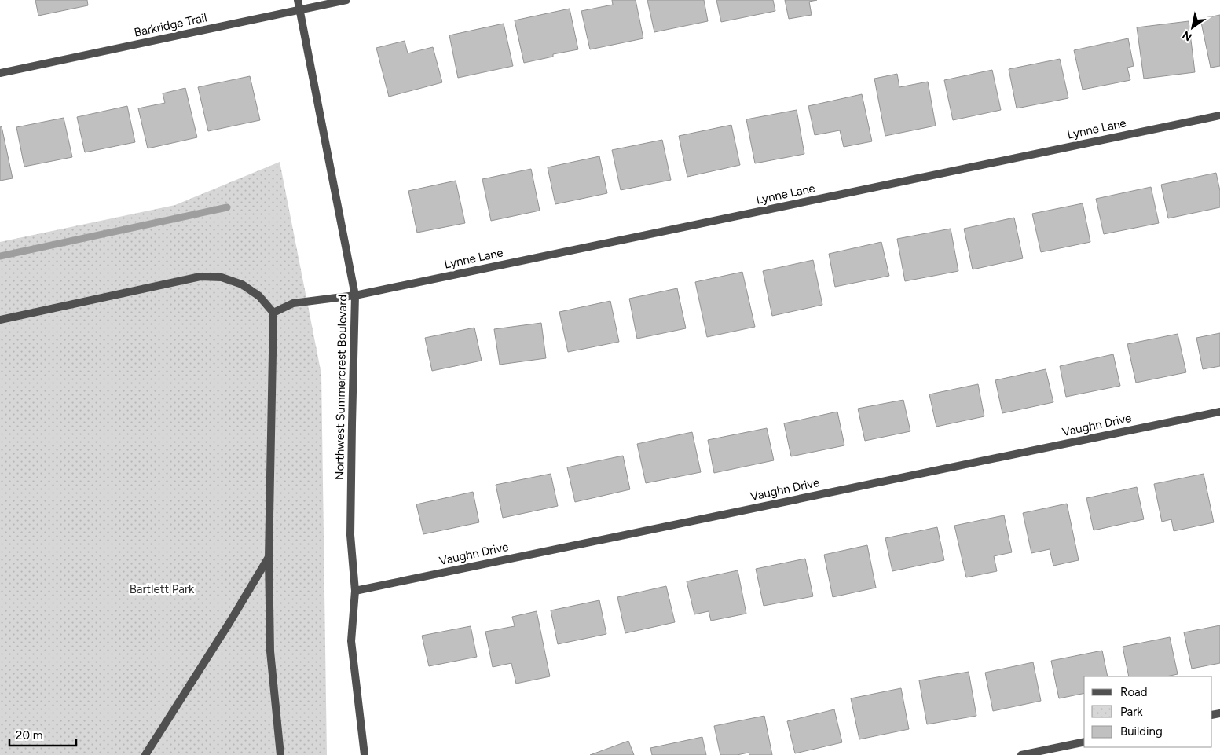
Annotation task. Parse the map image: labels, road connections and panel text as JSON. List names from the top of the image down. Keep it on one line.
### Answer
{"streets":{"street":["Barkridge Trail","Lynne Lane","Northwest Summercrest Boulevard","Vaughn Drive"]},"crossings":[["Barkridge Trail","Northwest Summercrest Boulevard"],["Lynne Lane","Northwest Summercrest Boulevard"],["Northwest Summercrest Boulevard","Vaughn Drive"]],"parks":["Bartlett Park"],"legend":["Road","Park","Building"],"scale_bar":"20 m","north":"bottom left"}
